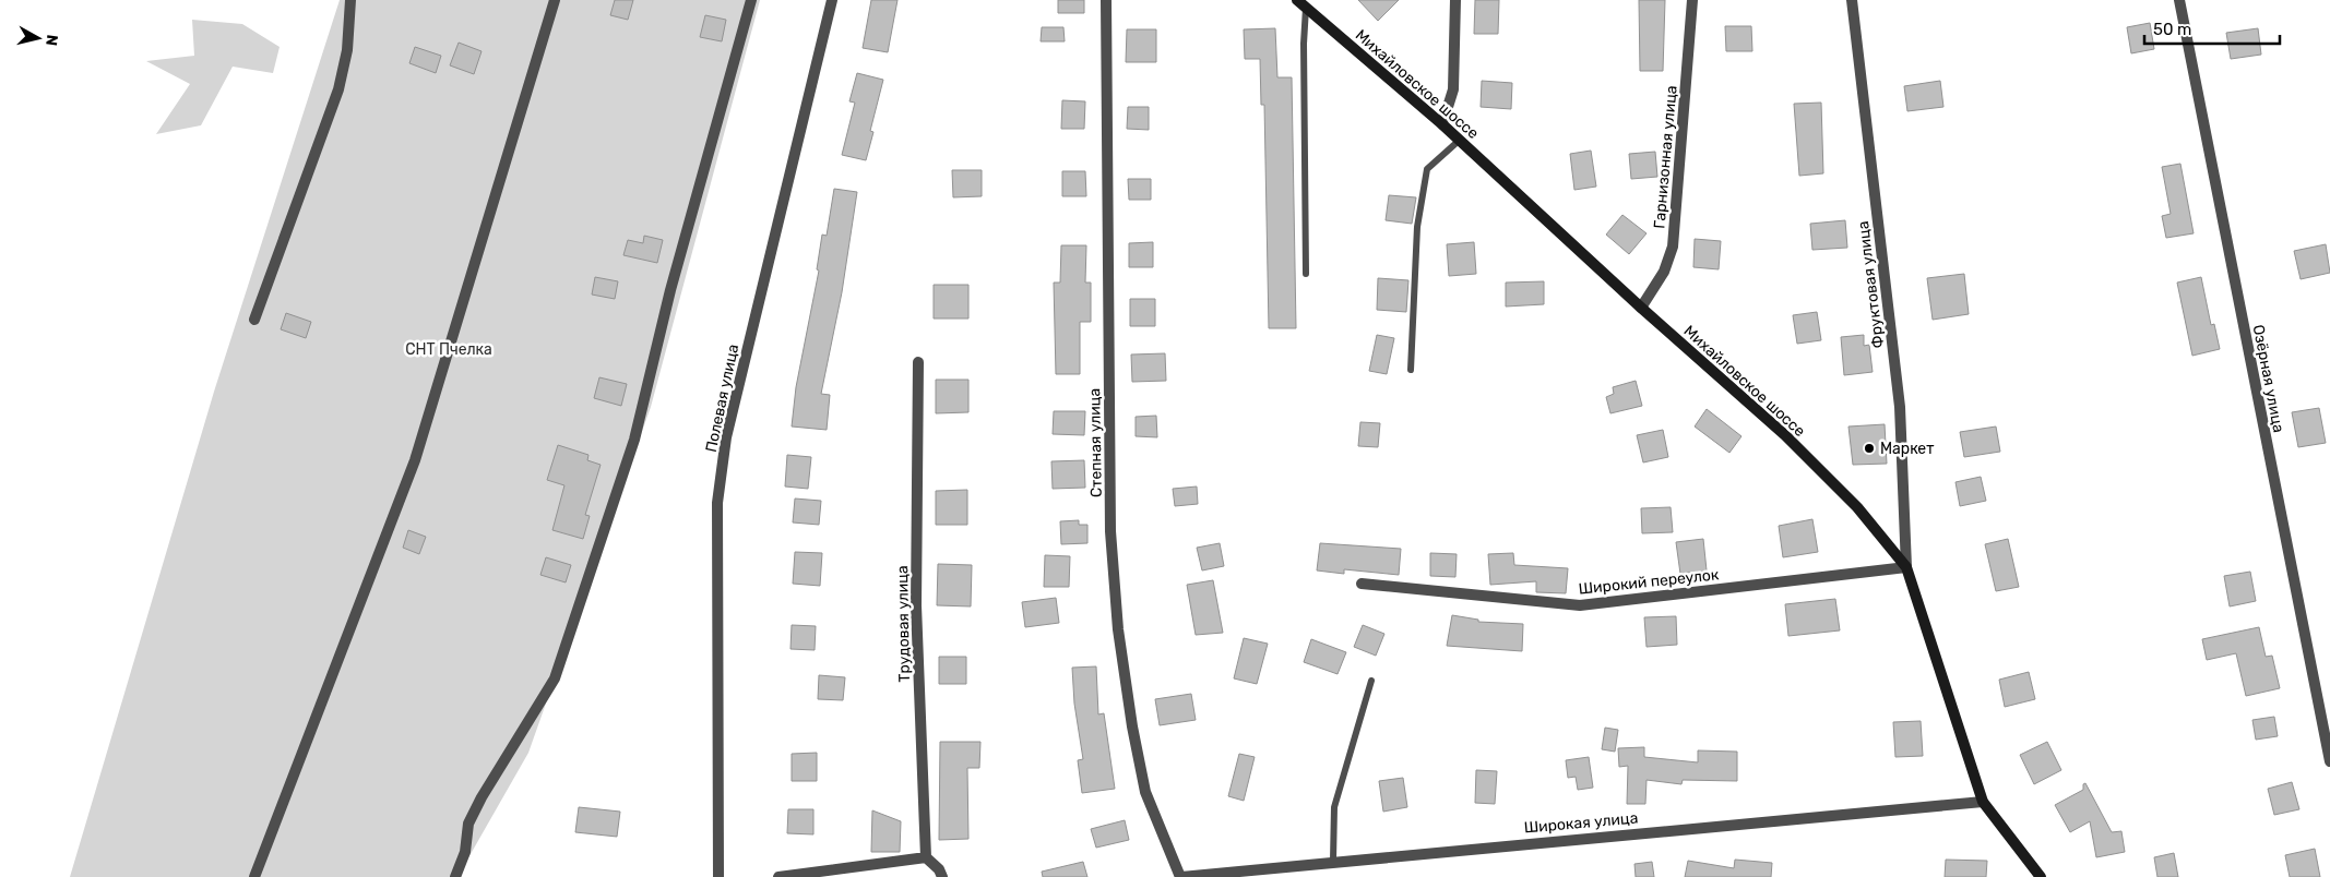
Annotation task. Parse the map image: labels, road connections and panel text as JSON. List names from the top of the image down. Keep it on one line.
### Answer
{"streets":{"main road":["Михайловское шоссе"],"street":["Гарнизонная улица","Фруктовая улица","Озёрная улица","Полевая улица","Степная улица","Широкий переулок","Трудовая улица","Широкая улица"]},"crossings":[["Михайловское шоссе","Гарнизонная улица"],["Михайловское шоссе","Фруктовая улица"],["Михайловское шоссе","Широкий переулок"],["Михайловское шоссе","Широкая улица"],["Фруктовая улица","Широкий переулок"],["Степная улица","Широкая улица"]],"parks":["СНТ Пчелка"],"places":["Маркет"],"scale_bar":"50 m","north":"right"}
